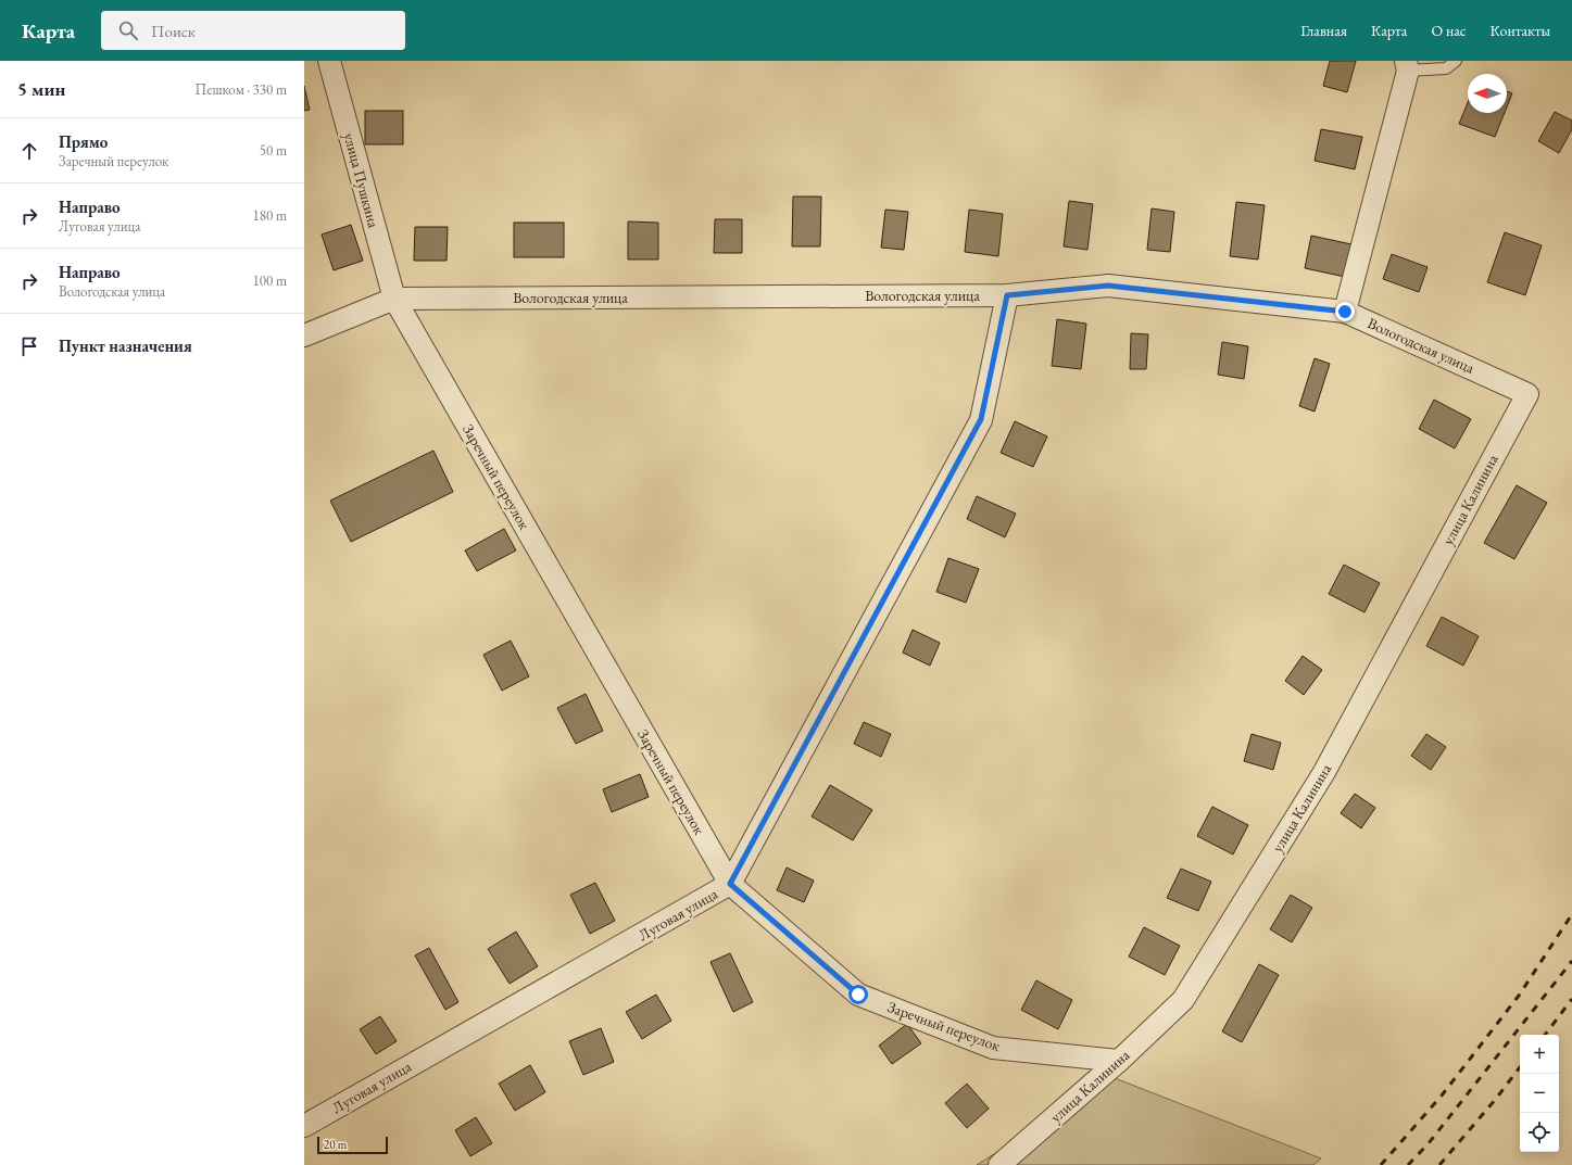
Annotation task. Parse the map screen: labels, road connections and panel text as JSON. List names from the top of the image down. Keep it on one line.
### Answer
{"streets":{"street":["улица Пушкина","Вологодская улица","Заречный переулок","улица Калинина","Луговая улица"]},"crossings":[["улица Пушкина","Вологодская улица"],["улица Пушкина","Заречный переулок"],["Вологодская улица","Заречный переулок"],["Вологодская улица","улица Калинина"],["Вологодская улица","Луговая улица"],["Заречный переулок","улица Калинина"],["Заречный переулок","Луговая улица"]],"scale_bar":"20 m","north":"left","page":{"header":"Карта","search":"Поиск","nav":["Главная","Карта","О нас","Контакты"],"heading":["5 мин","Пешком · 330 m"],"list":[["Прямо","Заречный переулок","50 m"],["Направо","Луговая улица","180 m"],["Направо","Вологодская улица","100 m"],"Пункт назначения"],"map_buttons":["+","−"],"scale":"20 m"}}
